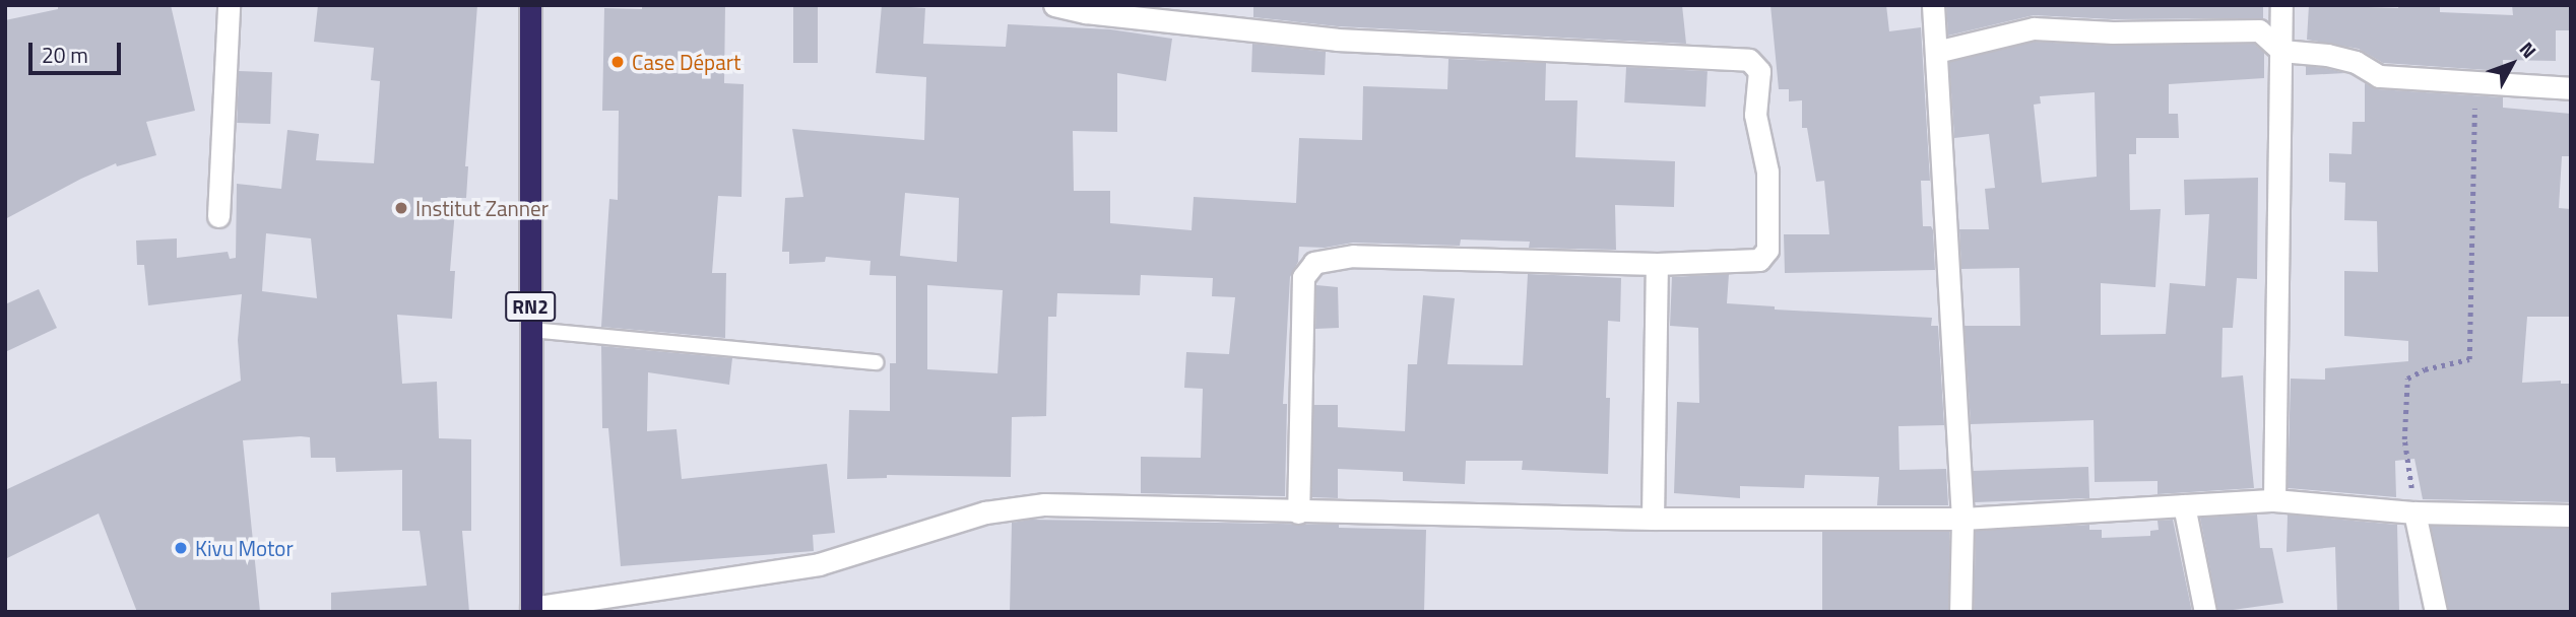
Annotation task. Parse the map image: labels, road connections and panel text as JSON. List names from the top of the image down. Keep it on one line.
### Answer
{"streets":{"highway":["RN2"]},"places":["Case Départ","Institut Zanner","Kivu Motor"],"scale_bar":"20 m","north":"top right"}
